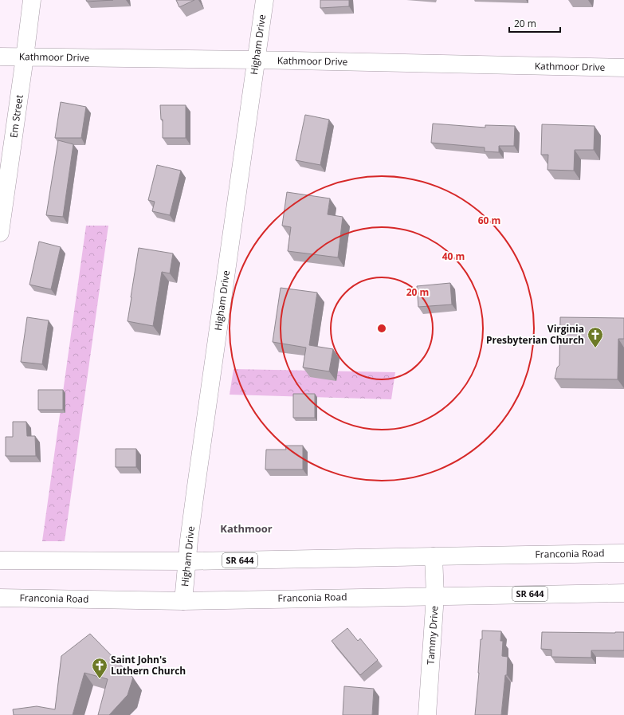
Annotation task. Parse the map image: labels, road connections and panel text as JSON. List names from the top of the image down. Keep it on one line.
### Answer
{"streets":{"street":["Higham Drive","Kathmoor Drive","Em Street","Franconia Road","SR 644","Tammy Drive"]},"crossings":[["Higham Drive","Kathmoor Drive"],["Higham Drive","Franconia Road"],["Kathmoor Drive","Em Street"],["Franconia Road","Tammy Drive"]],"districts":["Kathmoor"],"places":{"church":["Virginia Presbyterian Church","Saint John's Luthern Church"]},"scale_bar":"20 m","rings":["60 m","40 m","20 m"]}
